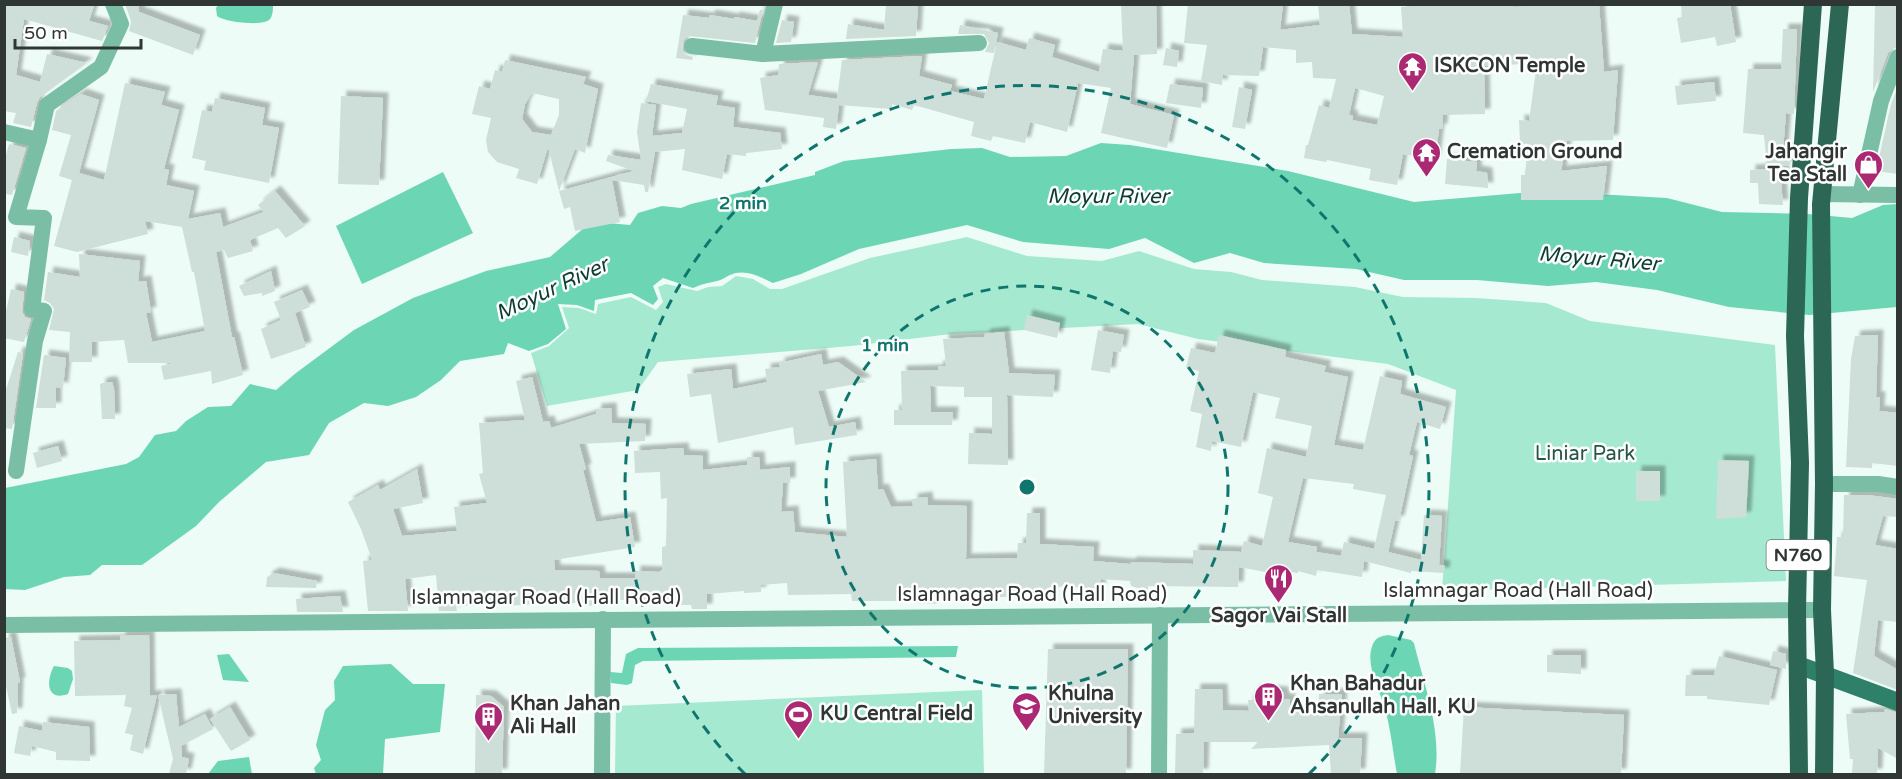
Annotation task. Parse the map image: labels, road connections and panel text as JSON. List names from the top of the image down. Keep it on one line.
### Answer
{"streets":{"highway":["N760"],"street":["Islamnagar Road (Hall Road)"]},"crossings":[["N760","Islamnagar Road (Hall Road)"]],"water":["Moyur River"],"parks":["Liniar Park"],"places":{"temple":["ISKCON Temple","Cremation Ground"],"shop":["Jahangir Tea Stall"],"restaurant":["Sagor Vai Stall"],"building":["Khan Bahadur Ahsanullah Hall, KU","Khan Jahan Ali Hall"],"school or university":["Khulna University"],"sports":["KU Central Field"]},"scale_bar":"50 m","rings":["2 min","1 min"]}
